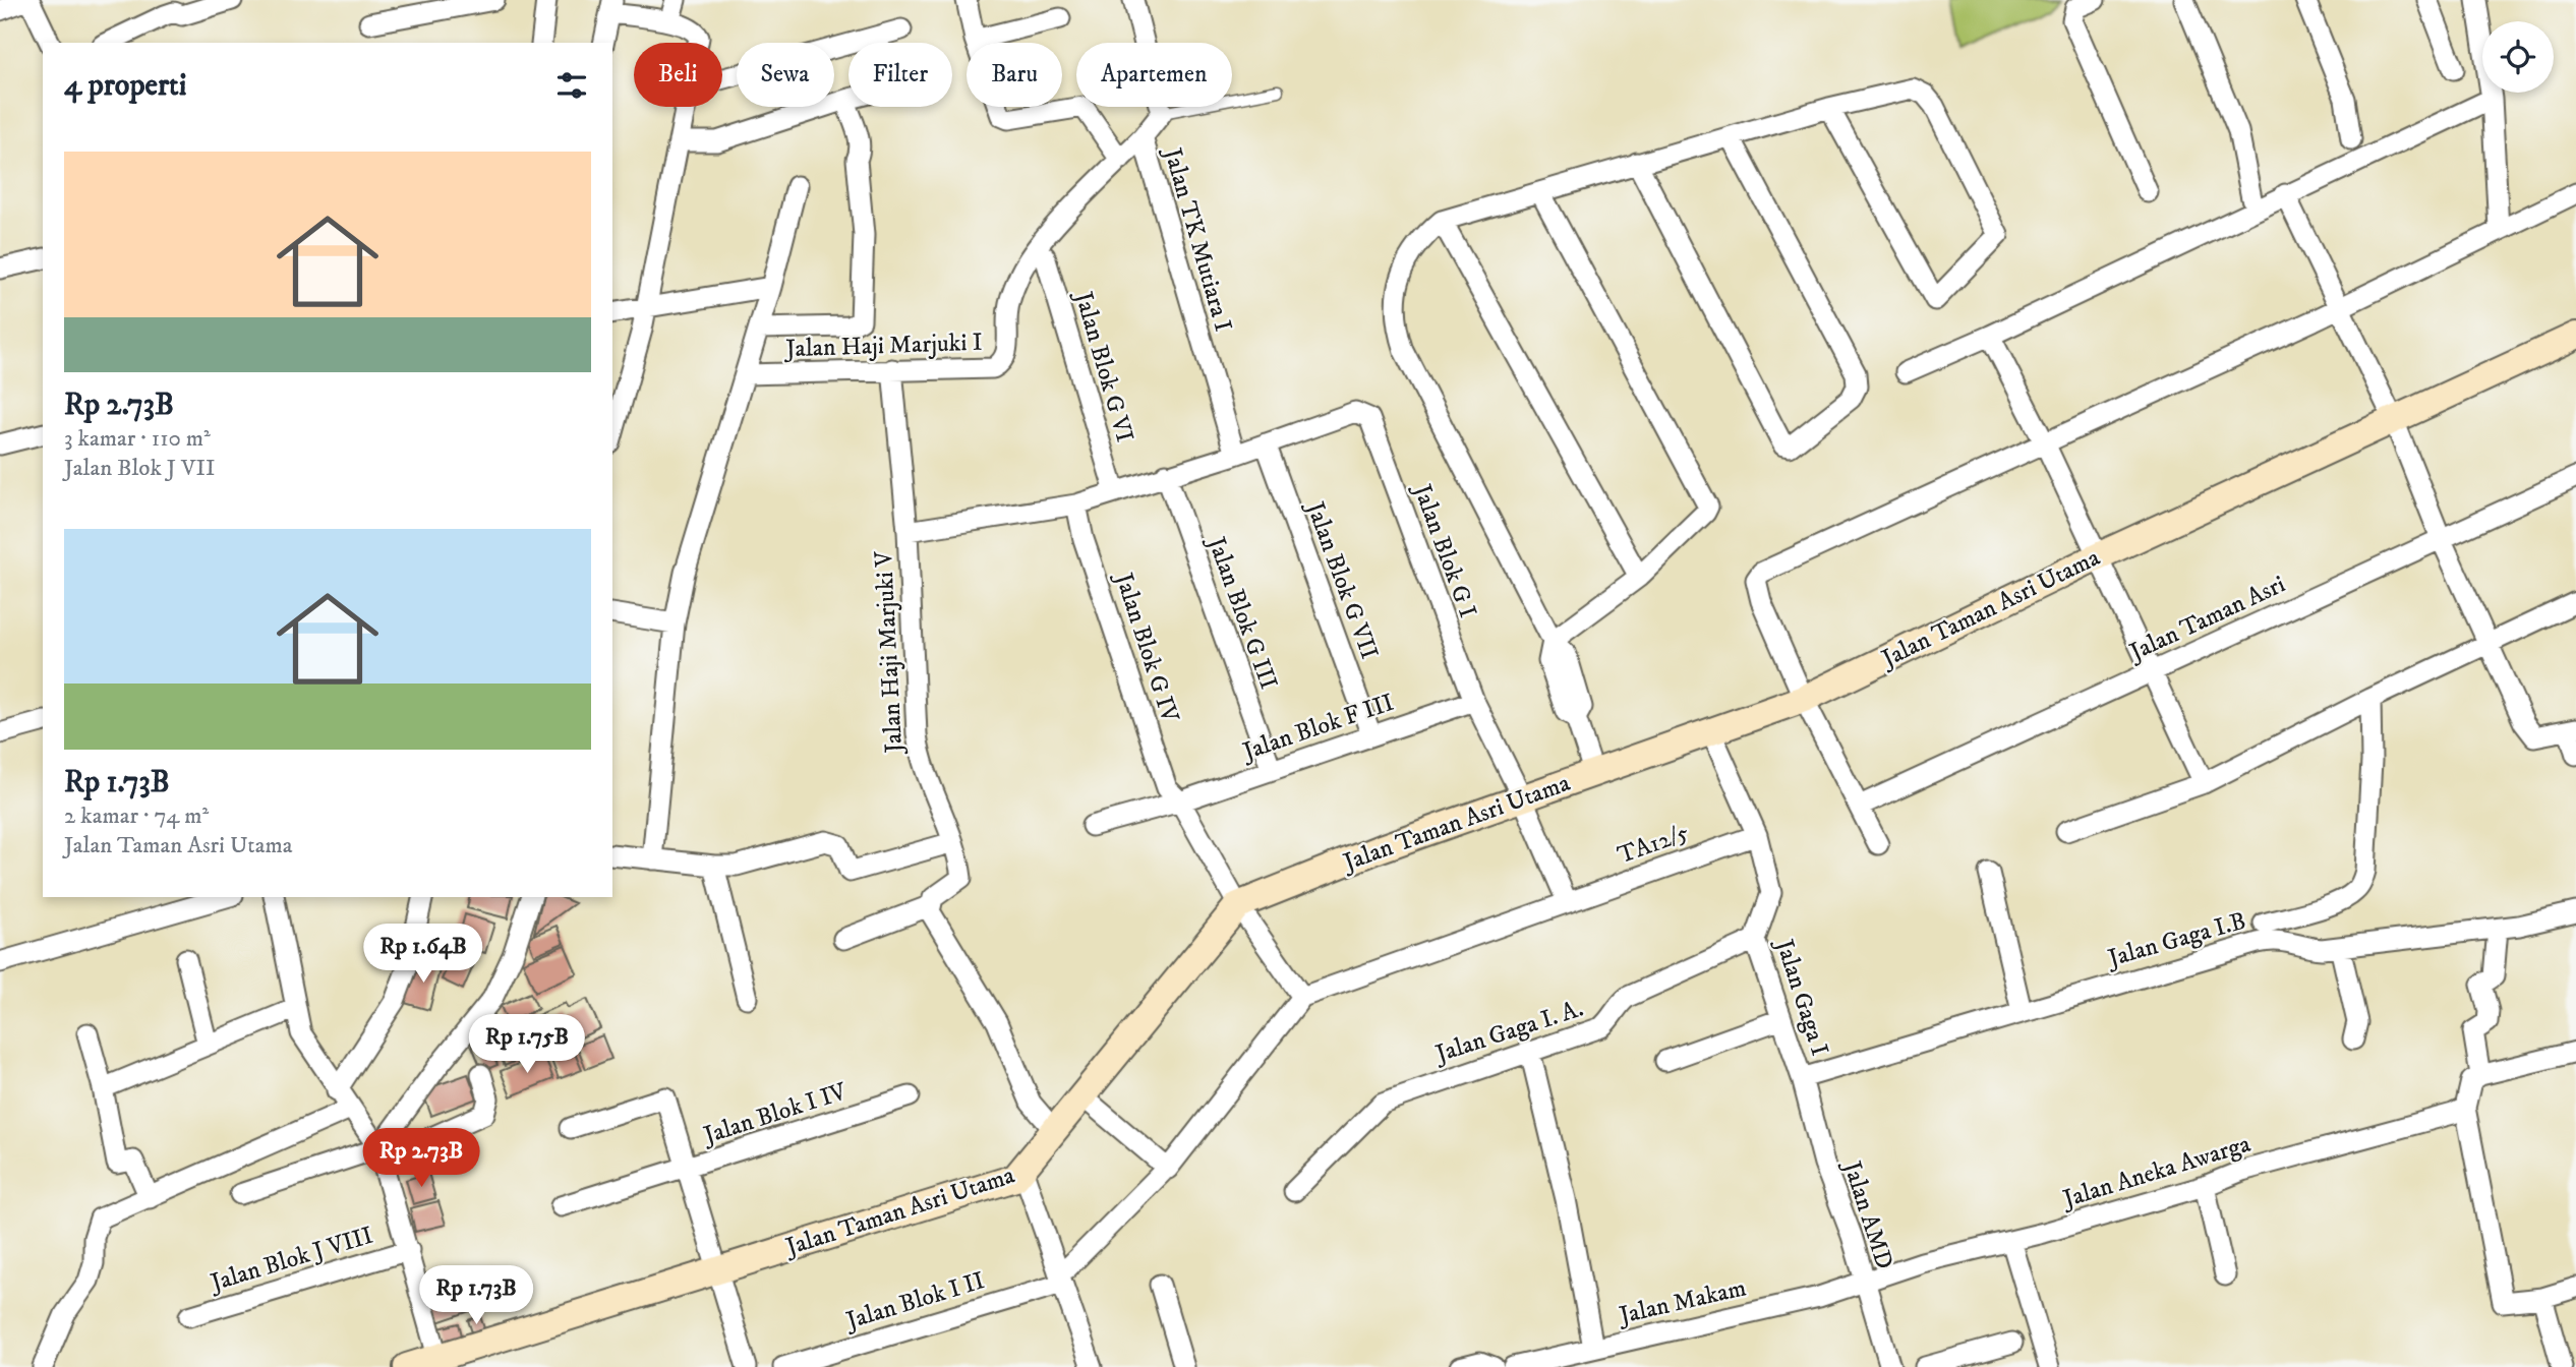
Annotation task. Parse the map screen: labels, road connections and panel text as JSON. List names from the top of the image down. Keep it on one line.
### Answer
{"streets":{"street":["Jalan TK Mutiara I","Jalan Haji Marjuki I","Jalan Blok G VI","Jalan Blok G I","Jalan Blok G VII","Jalan Taman Asri Utama","Jalan Blok G III","Jalan Taman Asri","Jalan Blok G IV","Jalan Haji Marjuki V","Jalan Blok F III","TA12/5","Jalan Gaga I.B","Jalan Gaga I","Jalan Gaga I. A.","Jalan Blok I IV","Jalan Aneka Awarga","Jalan AMD","Jalan Blok J VIII","Jalan Blok I II","Jalan Makam"]},"crossings":[["Jalan TK Mutiara I","Jalan Haji Marjuki I"],["Jalan Haji Marjuki I","Jalan Haji Marjuki V"],["Jalan Blok G I","Jalan Blok G VII"],["Jalan Blok G I","Jalan Taman Asri Utama"],["Jalan Blok G I","Jalan Blok F III"],["Jalan Blok G I","TA12/5"],["Jalan Blok G VII","Jalan Blok F III"],["Jalan Taman Asri Utama","Jalan Blok G IV"],["Jalan Taman Asri Utama","Jalan Gaga I"],["Jalan Blok G III","Jalan Blok F III"],["Jalan Blok G IV","Jalan Blok F III"],["Jalan Blok G IV","TA12/5"],["TA12/5","Jalan Gaga I"],["Jalan Gaga I.B","Jalan Gaga I"],["Jalan Gaga I.B","Jalan AMD"],["Jalan Gaga I","Jalan Gaga I. A."],["Jalan Gaga I","Jalan AMD"],["Jalan Aneka Awarga","Jalan AMD"],["Jalan Aneka Awarga","Jalan Makam"],["Jalan AMD","Jalan Makam"]],"page":{"chip":["Beli","Sewa","Filter","Baru","Apartemen"],"heading":"4 properti","list":[{"name":"Rp 2.73B","note":"3 kamar · 110 m² · Jalan Blok J VII"},{"name":"Rp 1.73B","note":"2 kamar · 74 m² · Jalan Taman Asri Utama"}],"price":["Rp 1.64B","Rp 1.75B","Rp 2.73B","Rp 1.73B"]}}
